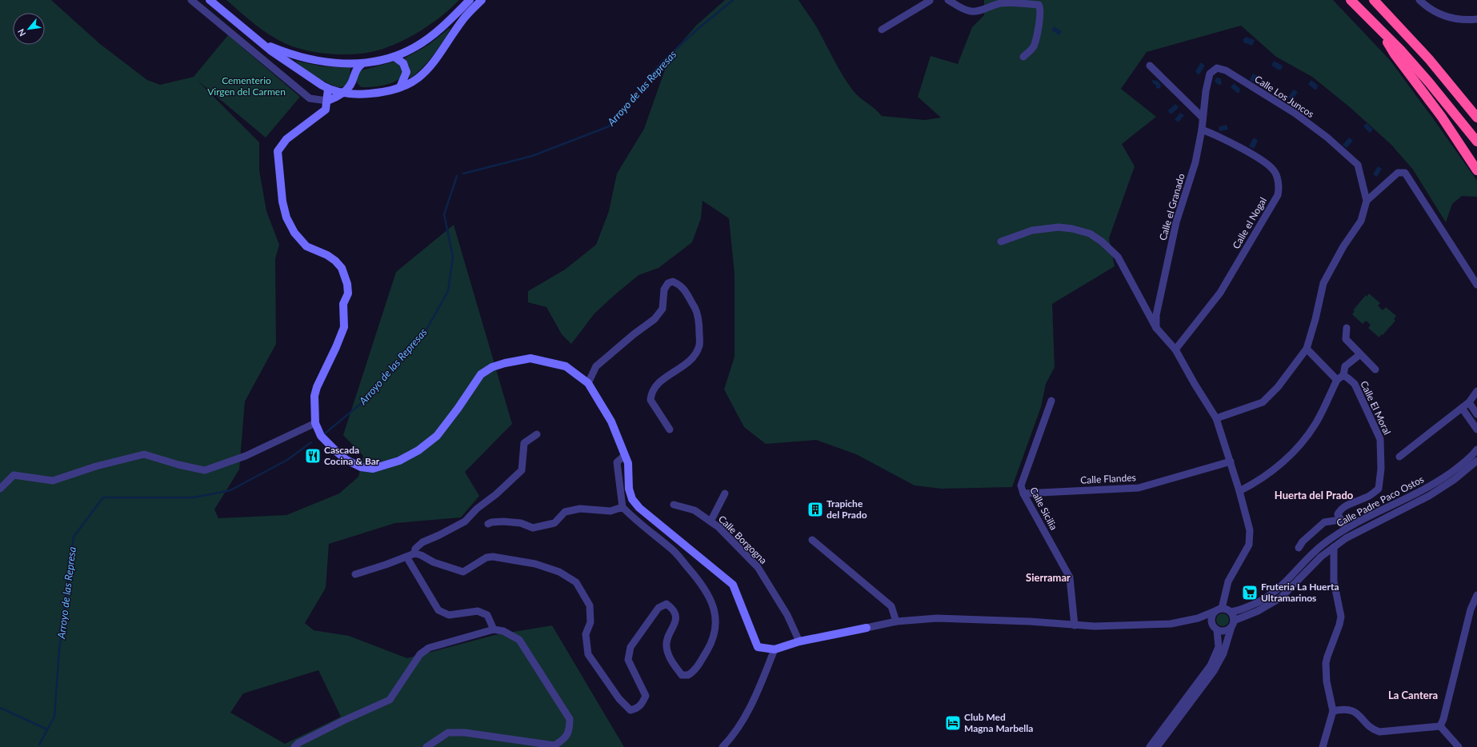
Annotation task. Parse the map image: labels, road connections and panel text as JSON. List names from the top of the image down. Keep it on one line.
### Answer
{"streets":{"street":["Calle Los Juncos","Calle el Granado","Calle el Nogal","Calle El Moral","Calle Flandes","Calle Padre Paco Ostos","Calle Sicilia","Calle Borgogna"]},"crossings":[["Calle Los Juncos","Calle el Granado"],["Calle el Granado","Calle el Nogal"],["Calle Flandes","Calle Sicilia"]],"districts":["Huerta del Prado","Sierramar","La Cantera"],"water":["Arroyo de las Represas","Arroyo de las Represa"],"parks":["Cementerio Virgen del Carmen"],"places":{"restaurant":["Cascada Cocina & Bar"],"building":["Trapiche del Prado"],"supermarket":["Fruteria La Huerta Ultramarinos"],"hotel":["Club Med Magna Marbella"]},"north":"bottom left"}
